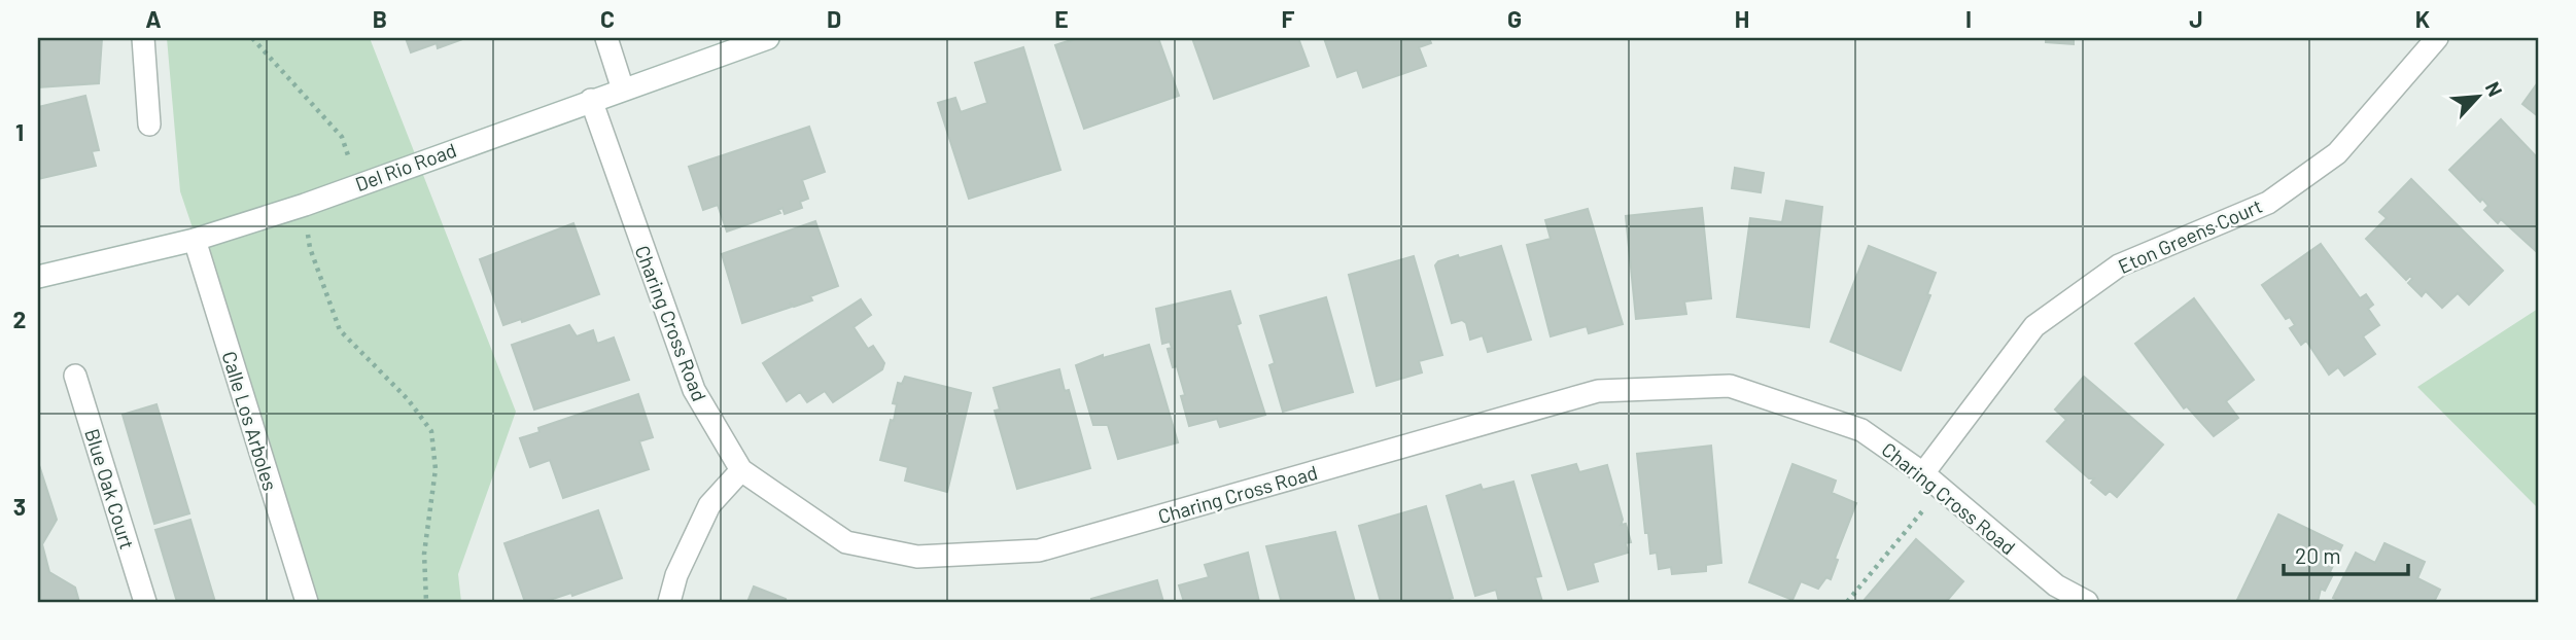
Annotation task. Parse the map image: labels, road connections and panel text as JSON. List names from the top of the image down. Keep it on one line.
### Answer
{"streets":{"street":["Del Rio Road","Eton Greens Court","Charing Cross Road","Calle Los Arboles","Blue Oak Court"]},"crossings":[["Del Rio Road","Charing Cross Road"],["Del Rio Road","Calle Los Arboles"],["Eton Greens Court","Charing Cross Road"]],"scale_bar":"20 m","north":"top right","grid":{"columns":["A","B","C","D","E","F","G","H","I","J","K"],"rows":["1","2","3"]}}
